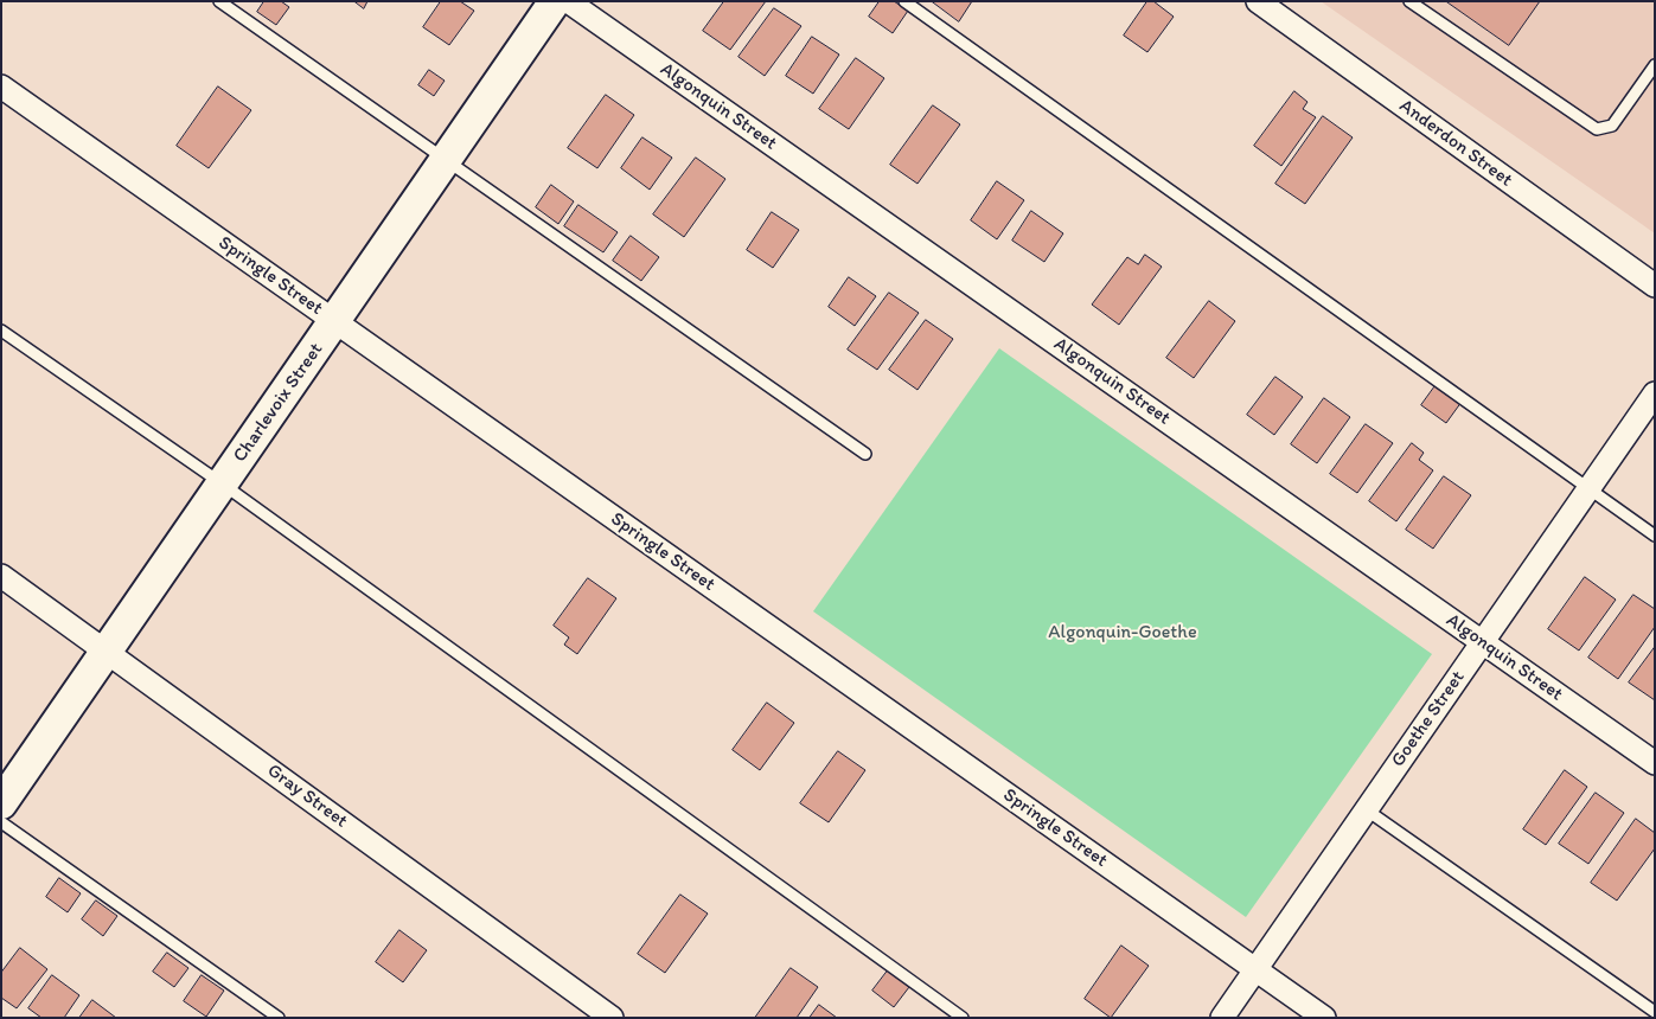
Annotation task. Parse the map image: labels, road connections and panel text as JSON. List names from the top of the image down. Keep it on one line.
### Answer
{"streets":{"street":["Algonquin Street","Anderdon Street","Springle Street","Charlevoix Street","Goethe Street","Gray Street"]},"crossings":[["Algonquin Street","Goethe Street"],["Springle Street","Charlevoix Street"],["Springle Street","Goethe Street"],["Charlevoix Street","Gray Street"]],"parks":["Algonquin-Goethe"]}
